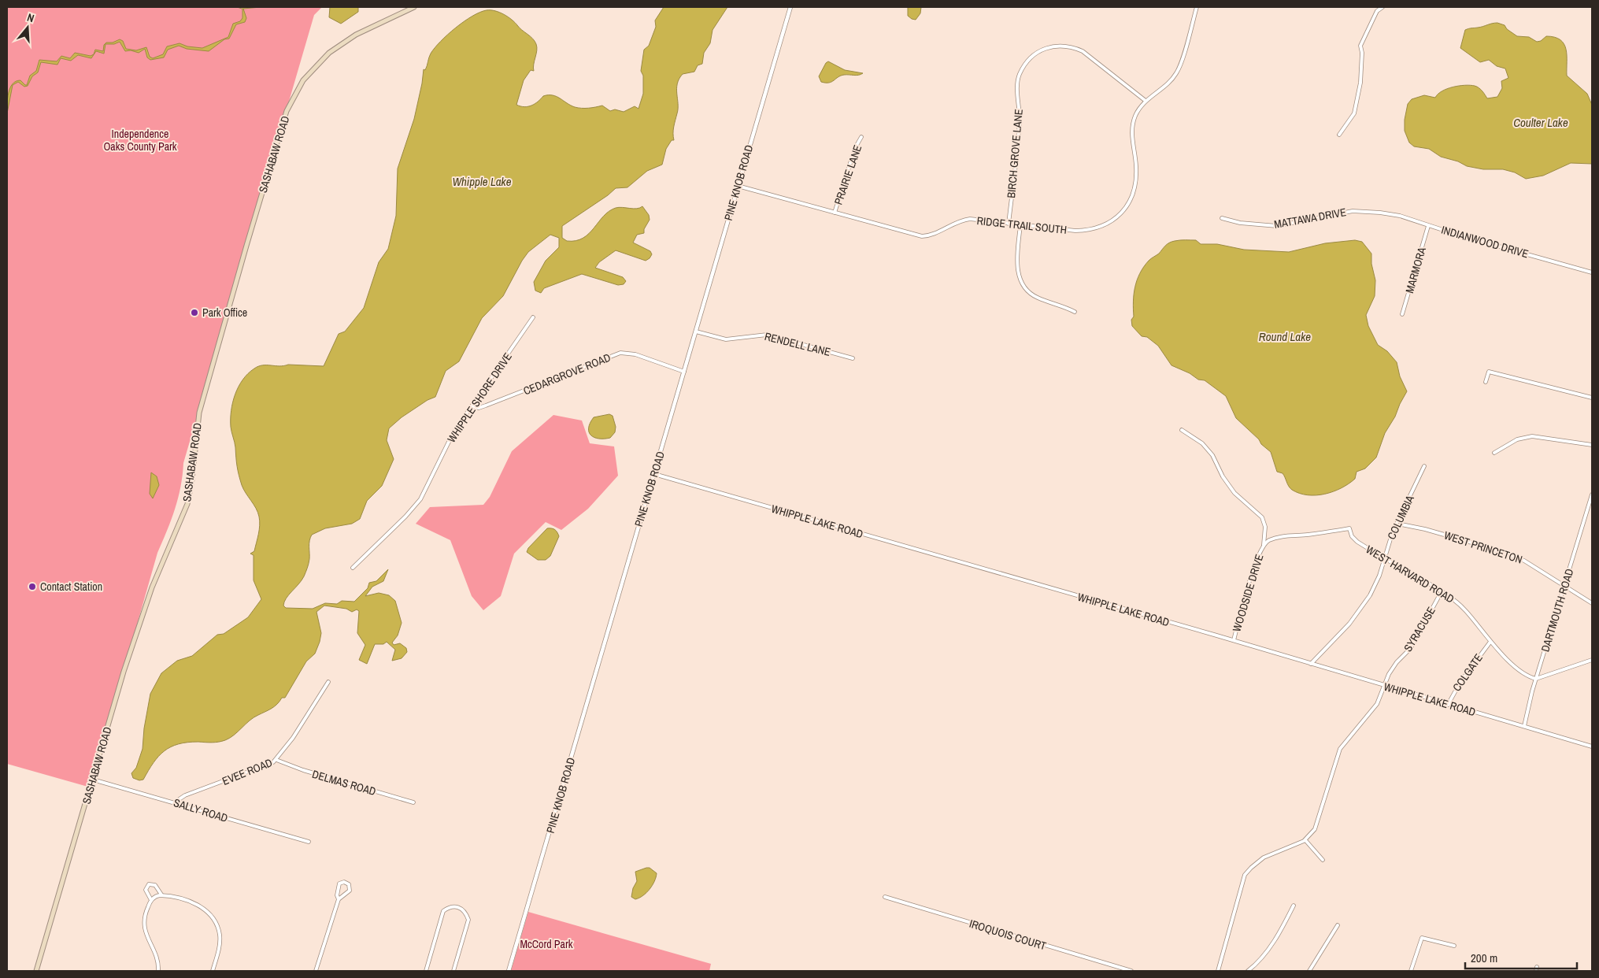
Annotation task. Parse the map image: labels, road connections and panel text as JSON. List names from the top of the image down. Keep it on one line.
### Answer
{"streets":{"main road":["SASHABAW ROAD"],"street":["BIRCH GROVE LANE","PRAIRIE LANE","PINE KNOB ROAD","MATTAWA DRIVE","RIDGE TRAIL SOUTH","INDIANWOOD DRIVE","MARMORA","RENDELL LANE","CEDARGROVE ROAD","WHIPPLE SHORE DRIVE","COLUMBIA","WHIPPLE LAKE ROAD","WEST PRINCETON","WEST HARVARD ROAD","WOODSIDE DRIVE","DARTMOUTH ROAD","SYRACUSE","COLGATE","EVEE ROAD","DELMAS ROAD","SALLY ROAD","IROQUOIS COURT"]},"crossings":[["BIRCH GROVE LANE","RIDGE TRAIL SOUTH"],["SASHABAW ROAD","SALLY ROAD"],["PRAIRIE LANE","RIDGE TRAIL SOUTH"],["PINE KNOB ROAD","RIDGE TRAIL SOUTH"],["PINE KNOB ROAD","RENDELL LANE"],["PINE KNOB ROAD","CEDARGROVE ROAD"],["PINE KNOB ROAD","WHIPPLE LAKE ROAD"],["MATTAWA DRIVE","INDIANWOOD DRIVE"],["INDIANWOOD DRIVE","MARMORA"],["CEDARGROVE ROAD","WHIPPLE SHORE DRIVE"],["COLUMBIA","WHIPPLE LAKE ROAD"],["COLUMBIA","WEST PRINCETON"],["COLUMBIA","WEST HARVARD ROAD"],["WHIPPLE LAKE ROAD","WOODSIDE DRIVE"],["WHIPPLE LAKE ROAD","DARTMOUTH ROAD"],["WHIPPLE LAKE ROAD","SYRACUSE"],["WHIPPLE LAKE ROAD","COLGATE"],["WEST PRINCETON","DARTMOUTH ROAD"],["WEST HARVARD ROAD","WOODSIDE DRIVE"],["WEST HARVARD ROAD","DARTMOUTH ROAD"],["WEST HARVARD ROAD","SYRACUSE"],["WEST HARVARD ROAD","COLGATE"],["EVEE ROAD","DELMAS ROAD"],["EVEE ROAD","SALLY ROAD"]],"water":["Coulter Lake","Whipple Lake","Round Lake"],"parks":["Independence Oaks County Park","McCord Park"],"places":["Park Office","Contact Station"],"scale_bar":"200 m","north":"top"}
